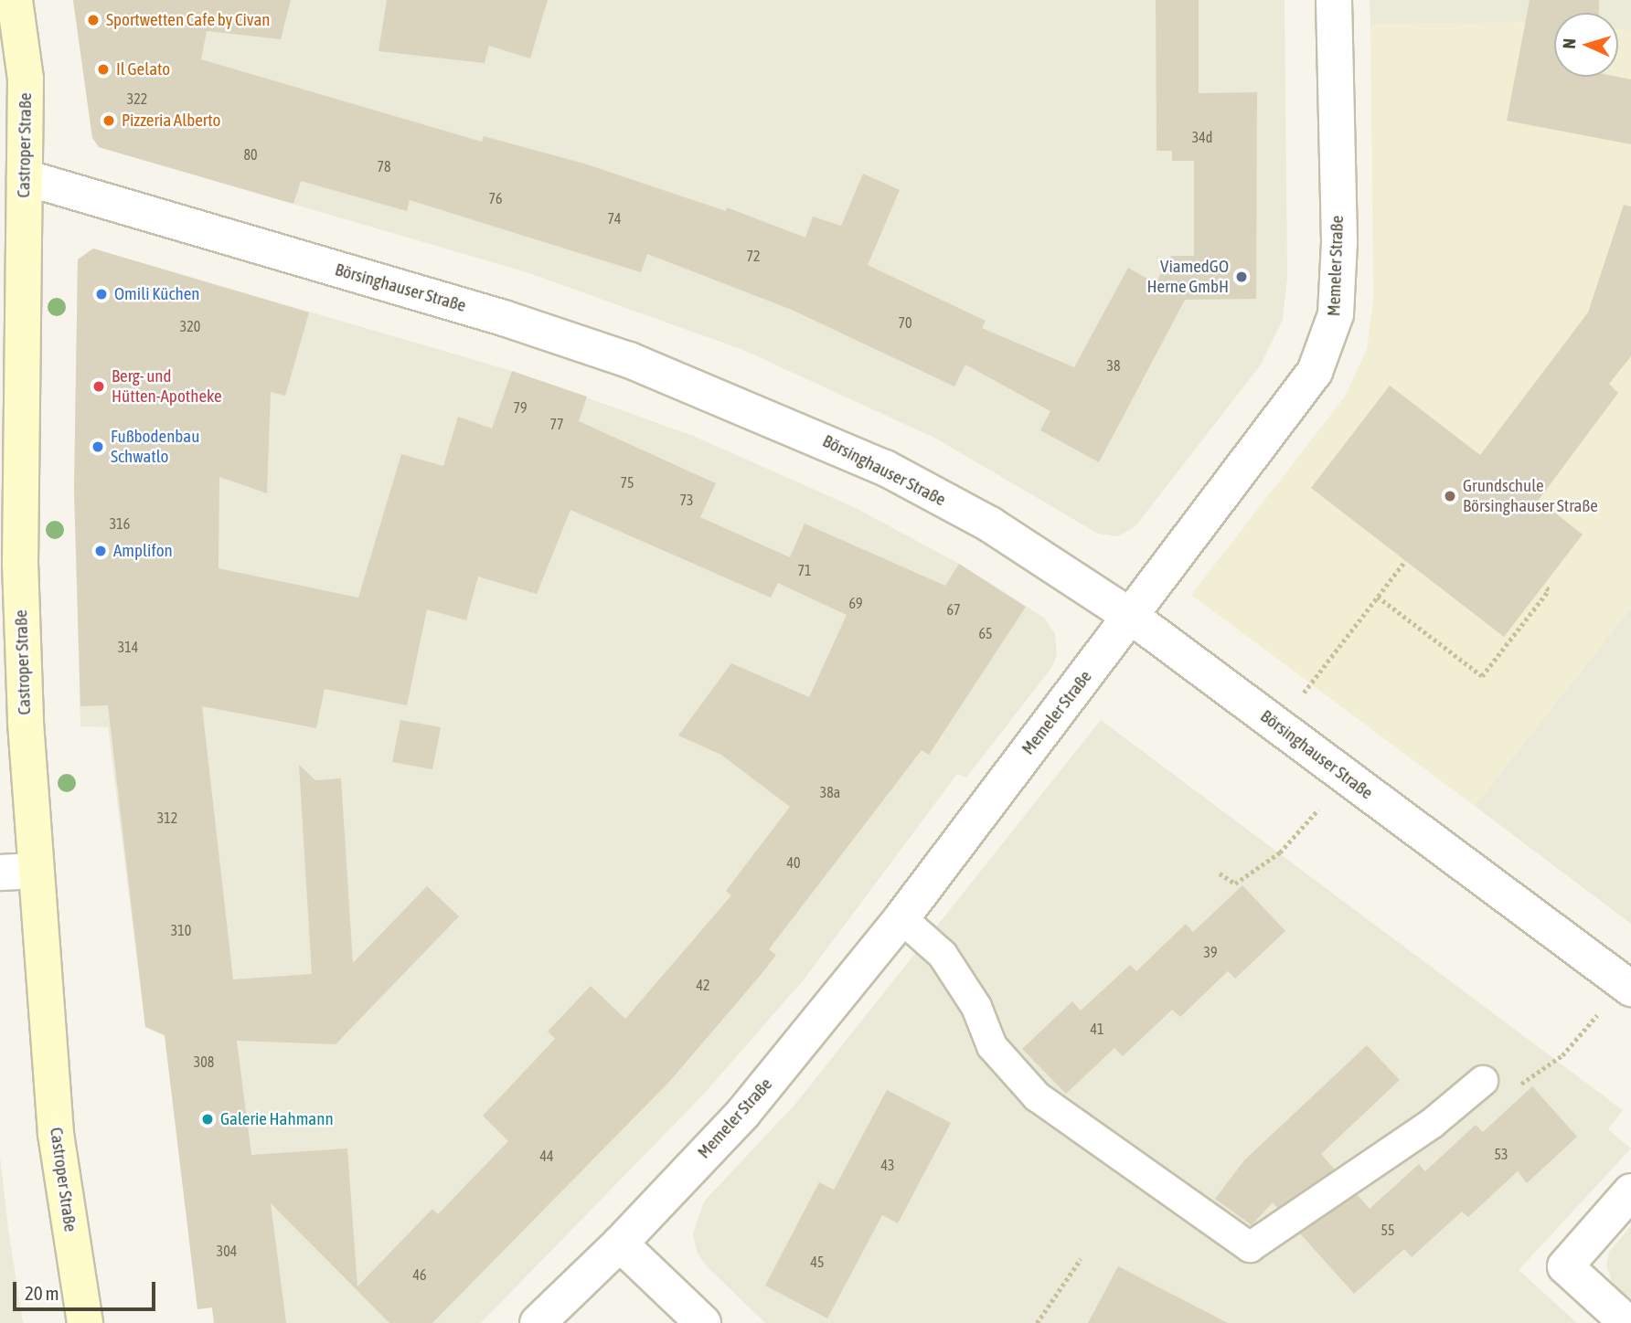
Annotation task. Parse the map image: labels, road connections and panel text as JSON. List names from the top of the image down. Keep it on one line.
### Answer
{"streets":{"main road":["Castroper Straße"],"street":["Memeler Straße","Börsinghauser Straße"]},"crossings":[["Castroper Straße","Börsinghauser Straße"],["Memeler Straße","Börsinghauser Straße"]],"places":["Sportwetten Cafe by Civan","Il Gelato","Pizzeria Alberto","ViamedGO Herne GmbH","Omili Küchen","Berg- und Hütten-Apotheke","Fußbodenbau Schwatlo","Grundschule Börsinghauser Straße","Amplifon","Galerie Hahmann"],"house_numbers":["322","34d","80","78","76","74","72","70","320","38","79","77","75","73","316","71","69","67","65","314","38a","312","40","310","39","42","41","308","53","44","43","55","304","45","46"],"scale_bar":"20 m","north":"left"}
